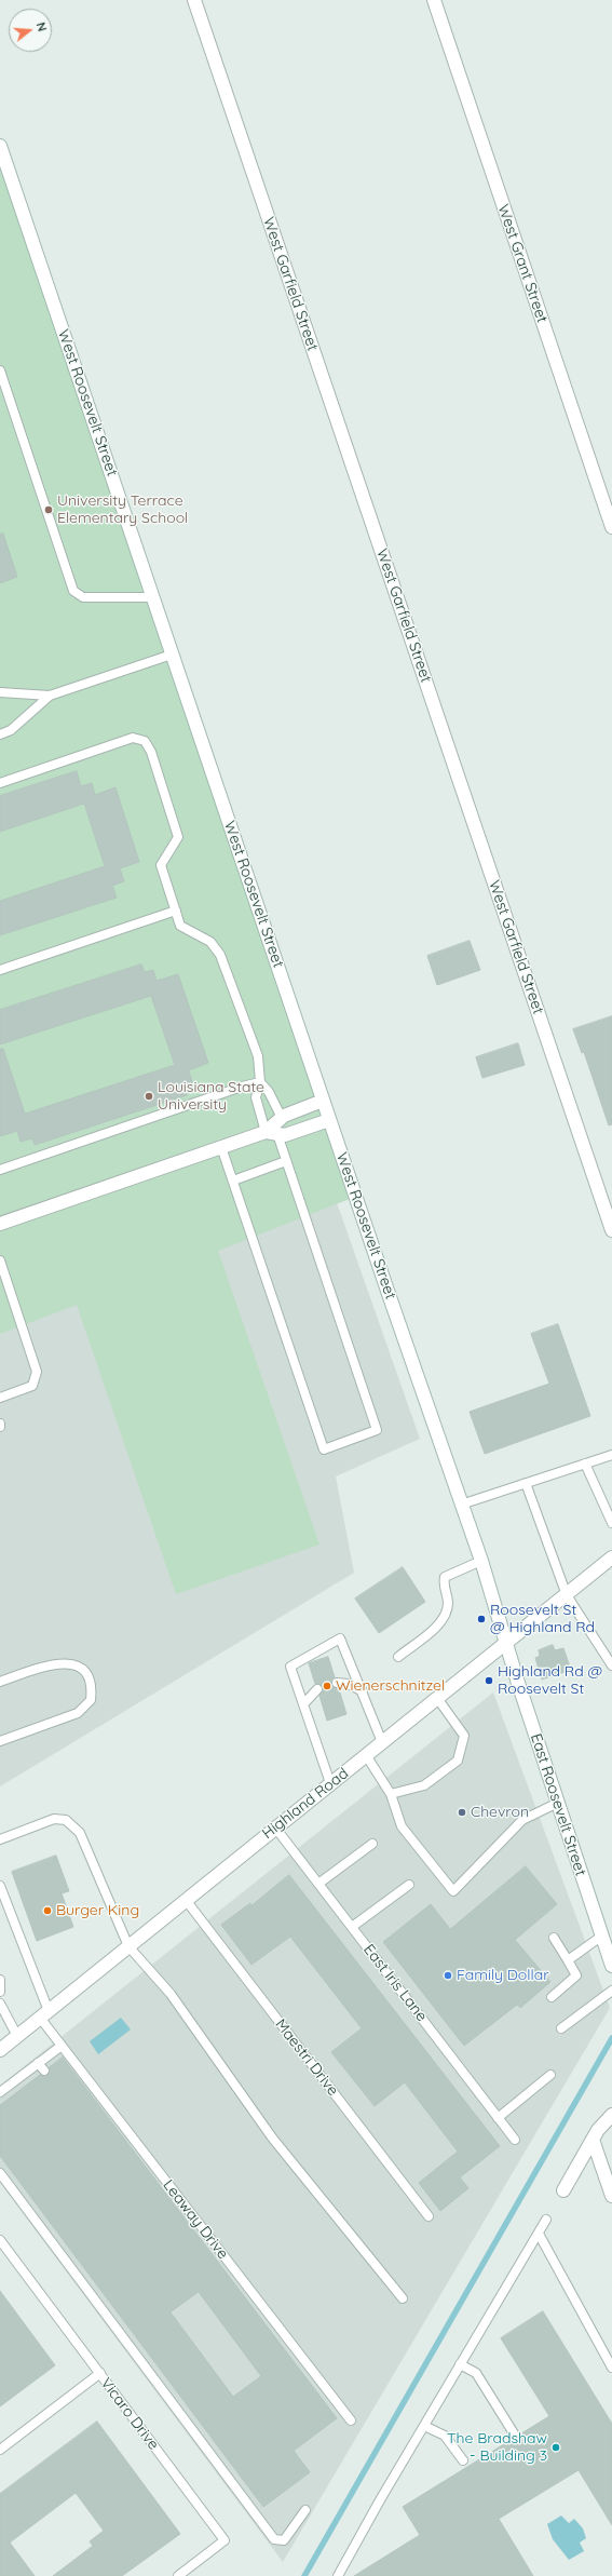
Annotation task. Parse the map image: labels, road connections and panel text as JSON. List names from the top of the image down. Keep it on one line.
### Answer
{"streets":{"street":["West Grant Street","West Garfield Street","West Roosevelt Street","Highland Road","East Roosevelt Street"],"lane":["East Iris Lane","Maestri Drive","Leaway Drive","Vicaro Drive"]},"crossings":[["West Roosevelt Street","Highland Road"],["West Roosevelt Street","East Roosevelt Street"],["Highland Road","East Roosevelt Street"],["Highland Road","East Iris Lane"],["Highland Road","Maestri Drive"],["Highland Road","Leaway Drive"]],"places":["University Terrace Elementary School","Louisiana State University","Roosevelt St @ Highland Rd","Highland Rd @ Roosevelt St","Wienerschnitzel","Chevron","Burger King","Family Dollar","The Bradshaw - Building 3"],"north":"right"}
